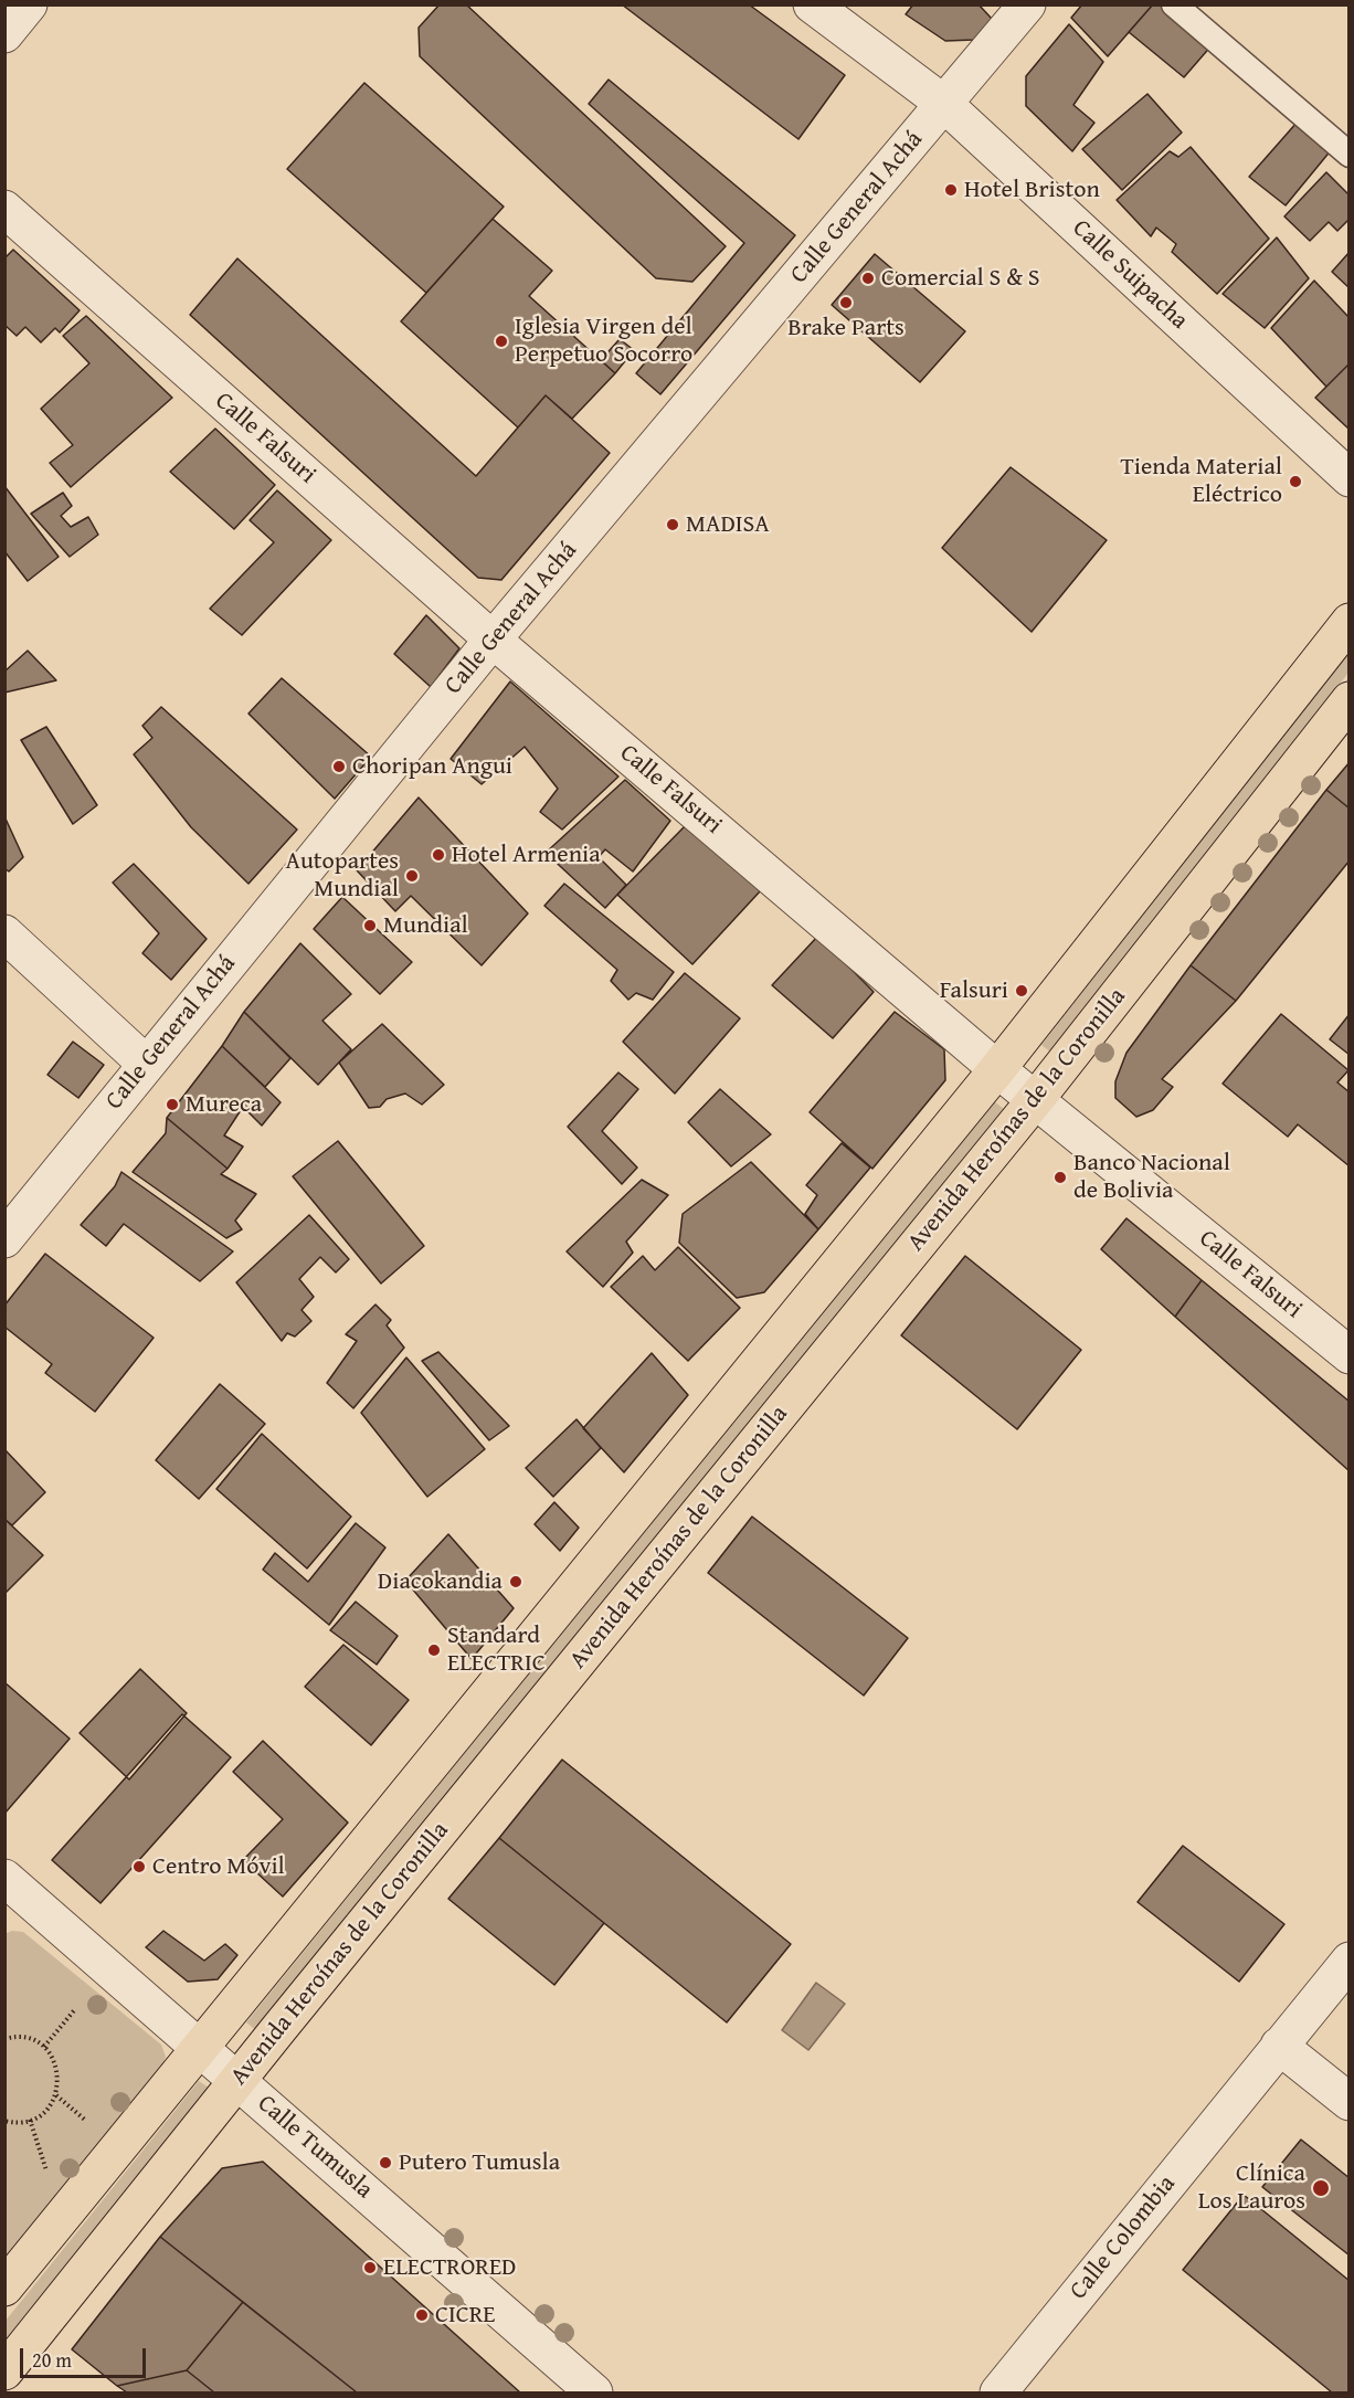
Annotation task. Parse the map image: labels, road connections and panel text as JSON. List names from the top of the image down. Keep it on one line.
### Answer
{"streets":{"main road":["Avenida Heroínas de la Coronilla"],"street":["Calle General Achá","Calle Suipacha","Calle Falsuri","Calle Tumusla","Calle Colombia"]},"crossings":[["Calle General Achá","Calle Suipacha"],["Calle General Achá","Calle Falsuri"],["Calle Falsuri","Avenida Heroínas de la Coronilla"],["Avenida Heroínas de la Coronilla","Calle Tumusla"]],"places":["Hotel Briston","Comercial S & S","Brake Parts","Iglesia Virgen del Perpetuo Socorro","Tienda Material Eléctrico","MADISA","Choripan Angui","Hotel Armenia","Autopartes Mundial","Mundial","Falsuri","Mureca","Banco Nacional de Bolivia","Diacokandia","Standard ELECTRIC","Centro Móvil","Putero Tumusla","Clínica Los Lauros","ELECTRORED","CICRE"],"scale_bar":"20 m"}
